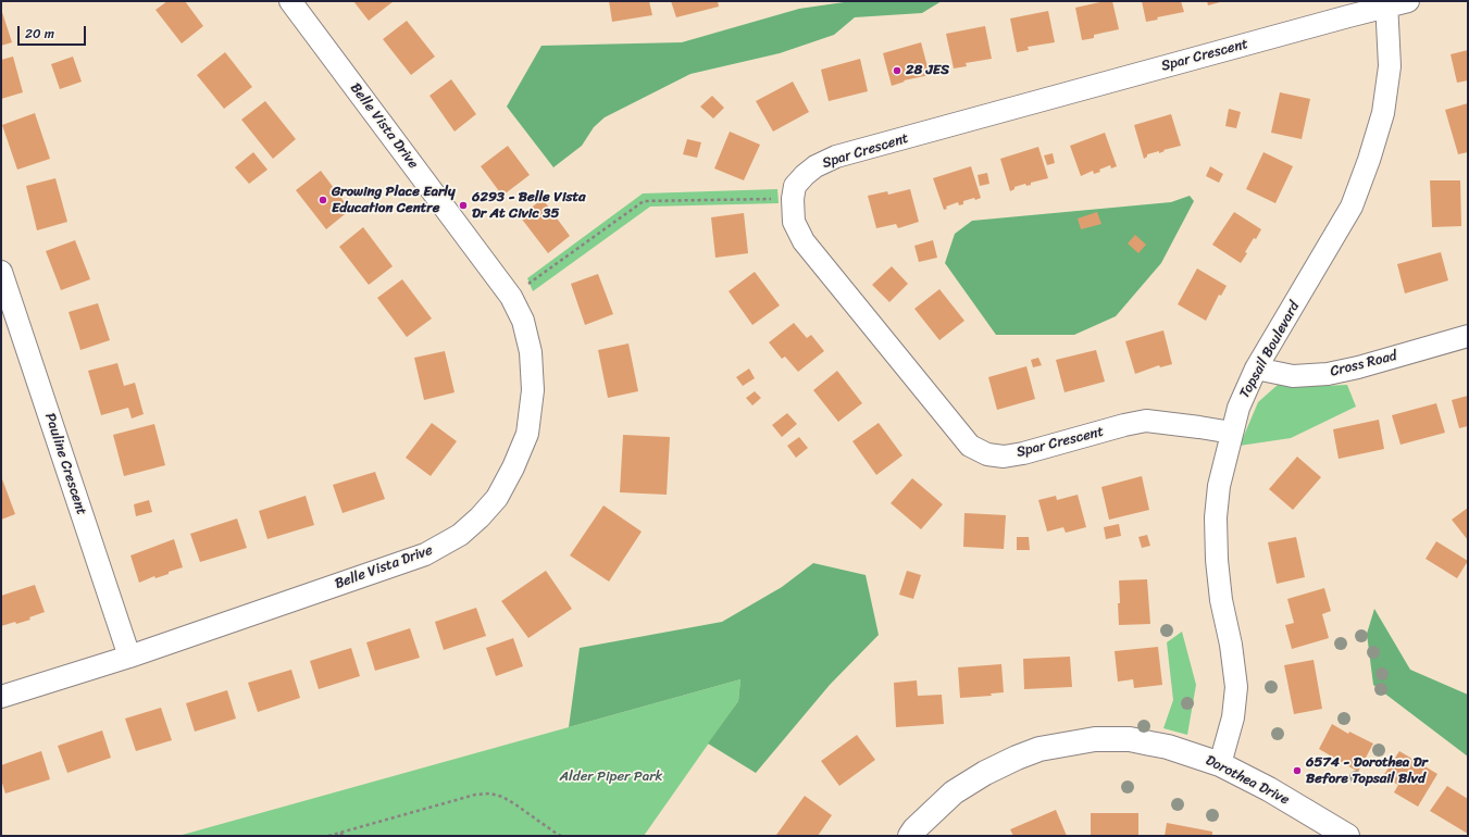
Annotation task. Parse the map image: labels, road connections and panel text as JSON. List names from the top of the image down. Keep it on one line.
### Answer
{"streets":{"street":["Spar Crescent","Belle Vista Drive","Topsail Boulevard","Cross Road","Pauline Crescent","Dorothea Drive"]},"crossings":[["Spar Crescent","Topsail Boulevard"],["Belle Vista Drive","Pauline Crescent"],["Topsail Boulevard","Cross Road"],["Topsail Boulevard","Dorothea Drive"]],"parks":["Alder Piper Park"],"places":["28 JES","Growing Place Early Education Centre","6293 - Belle Vista Dr At Civic 35","6574 - Dorothea Dr Before Topsail Blvd"],"scale_bar":"20 m"}
